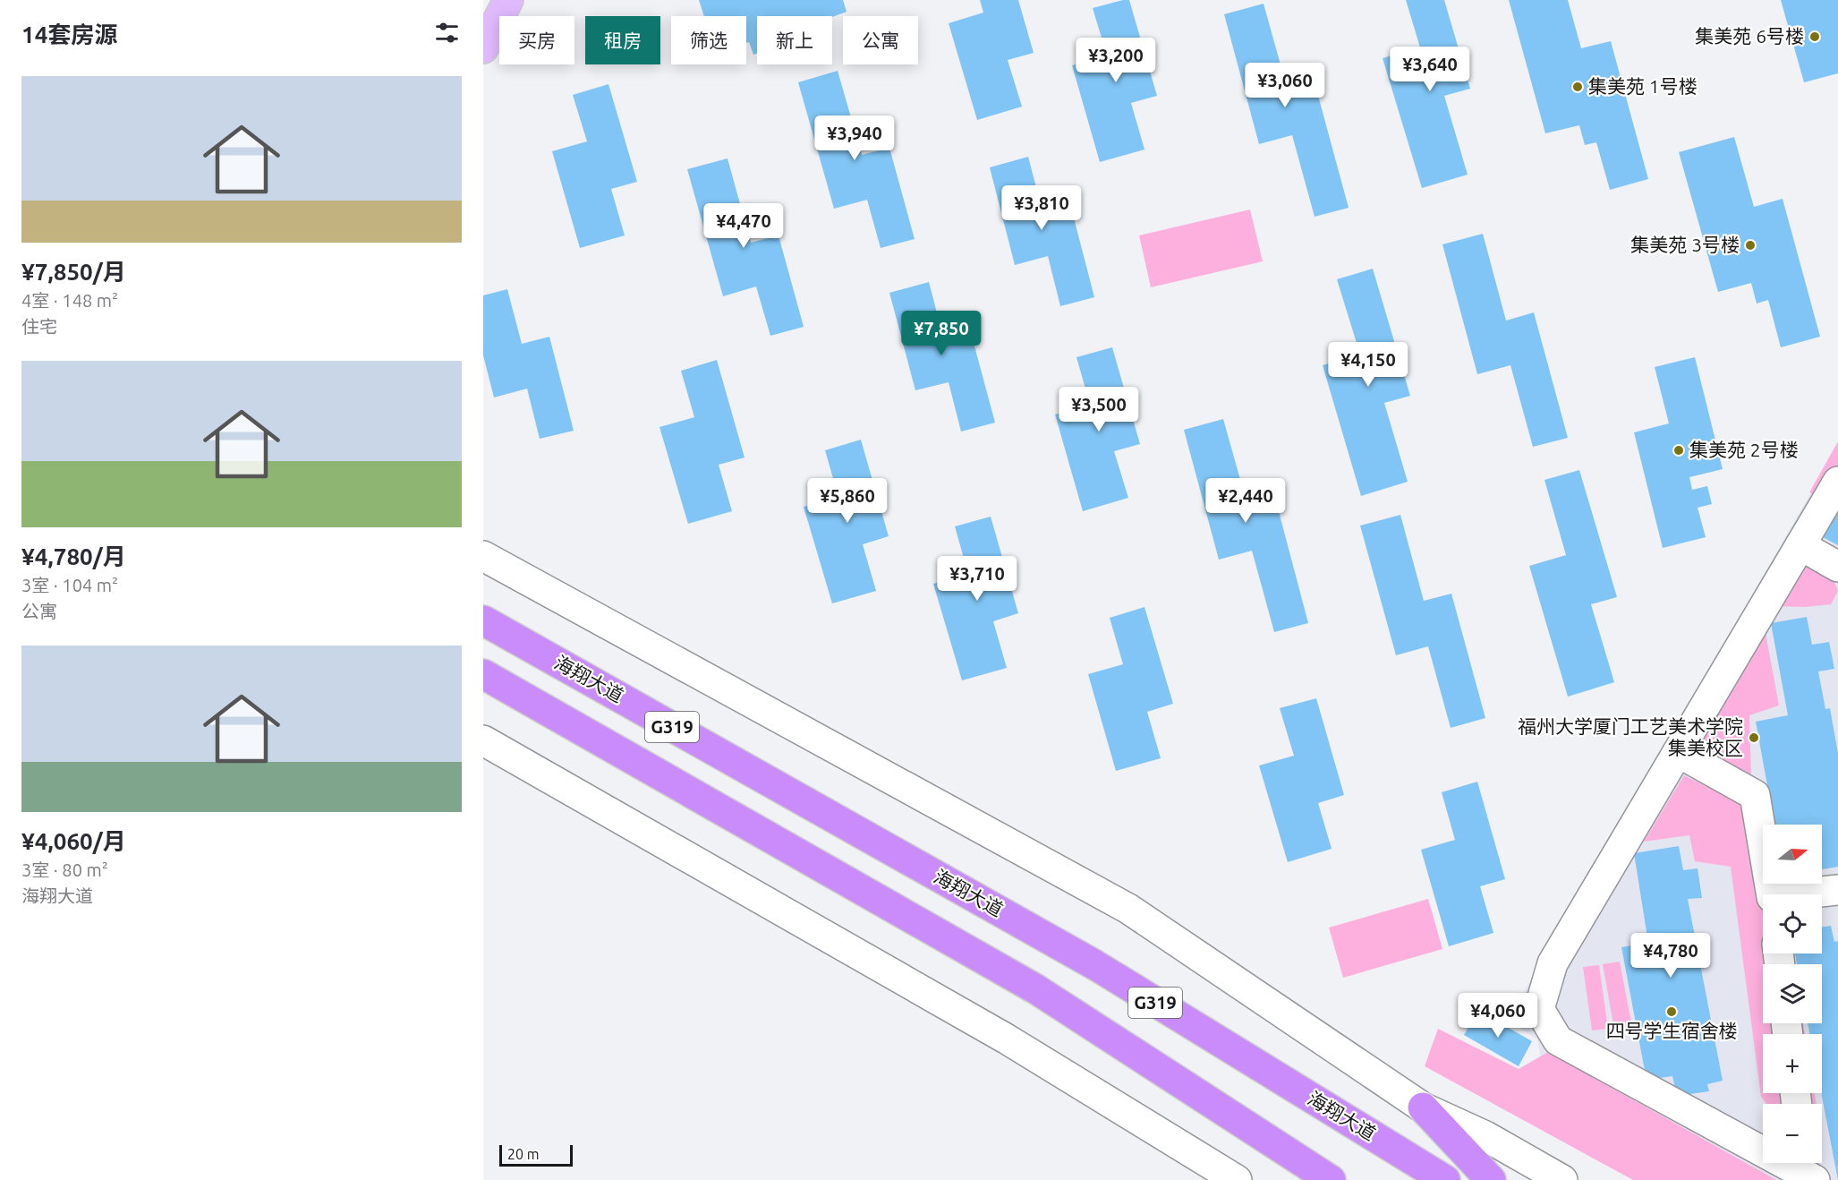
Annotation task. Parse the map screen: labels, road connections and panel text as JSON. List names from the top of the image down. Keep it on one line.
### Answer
{"streets":{"highway":["海翔大道","G319"]},"places":["集美苑 6号楼","集美苑 1号楼","集美苑 3号楼","集美苑 2号楼","福州大学厦门工艺美术学院 集美校区","四号学生宿舍楼"],"scale_bar":"20 m","north":"right","page":{"heading":"14套房源","chip":["买房","租房","筛选","新上","公寓"],"price":["¥3,200","¥3,640","¥3,060","¥3,940","¥3,810","¥4,470","¥7,850","¥4,150","¥3,500","¥5,860","¥2,440","¥3,710","¥4,780","¥4,060"],"list":[{"name":"¥7,850/月","note":"4室 · 148 m² · 住宅"},{"name":"¥4,780/月","note":"3室 · 104 m² · 公寓"},{"name":"¥4,060/月","note":"3室 · 80 m² · 海翔大道"}],"map_buttons":["+","−"],"scale":"20 m"}}
